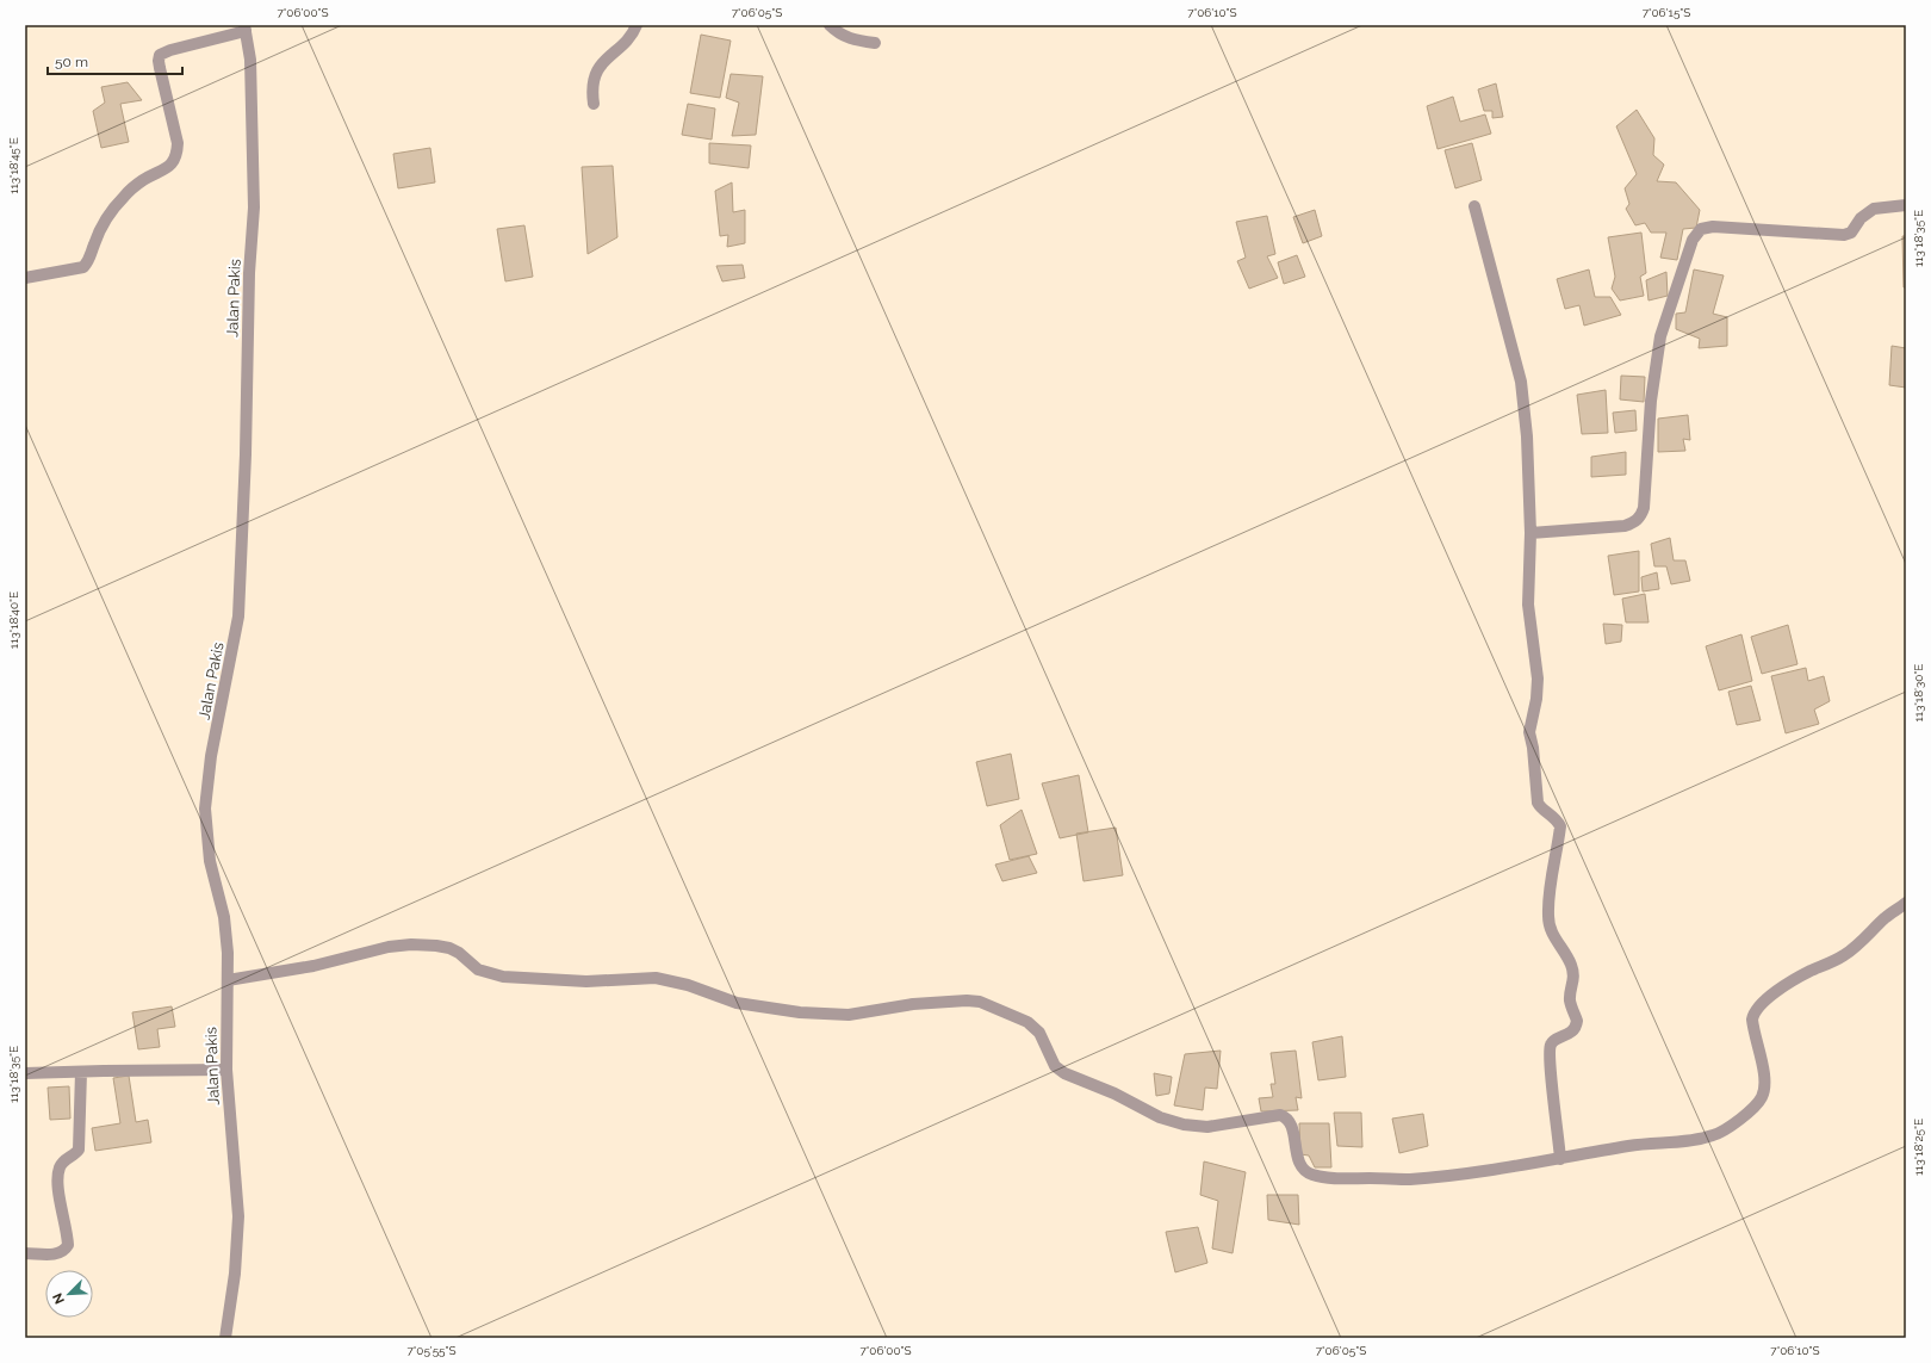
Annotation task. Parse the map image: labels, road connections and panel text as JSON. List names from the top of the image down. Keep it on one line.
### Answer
{"streets":{"street":["Jalan Pakis"]},"scale_bar":"50 m","north":"bottom left","coordinates":["7°06'00\"S","7°06'05\"S","7°06'10\"S","7°06'15\"S","113°18'45\"E","113°18'35\"E","113°18'40\"E","113°18'30\"E","113°18'25\"E","7°05'55\"S"]}
